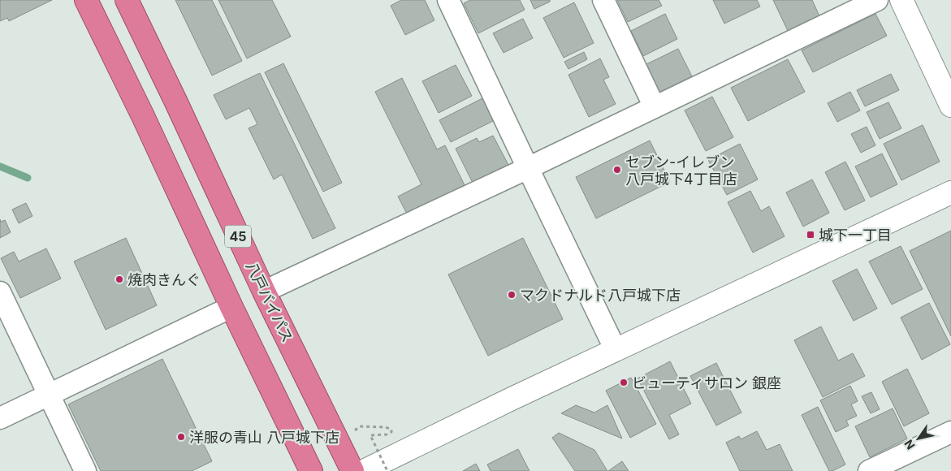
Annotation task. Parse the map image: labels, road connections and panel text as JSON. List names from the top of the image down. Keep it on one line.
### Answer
{"streets":{"highway":["45","八戸バイパス"]},"places":{"other":["セブン-イレブン 八戸城下4丁目店","焼肉きんぐ","マクドナルド八戸城下店","ビューティサロン 銀座","洋服の青山 八戸城下店"],"transit":["城下一丁目"]},"north":"bottom left"}
